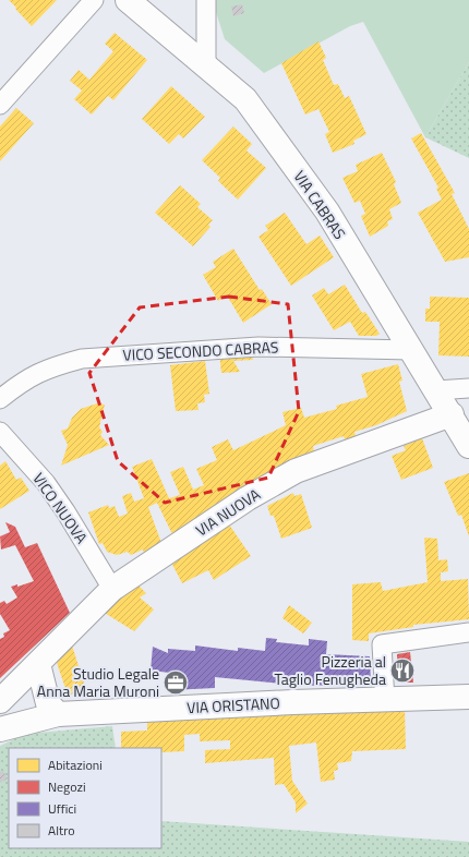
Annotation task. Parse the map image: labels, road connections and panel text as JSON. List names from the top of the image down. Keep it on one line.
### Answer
{"streets":{"street":["VIA CABRAS","VICO SECONDO CABRAS","VICO NUOVA","VIA NUOVA","VIA ORISTANO"]},"crossings":[["VIA CABRAS","VICO SECONDO CABRAS"],["VIA CABRAS","VIA NUOVA"],["VICO NUOVA","VIA NUOVA"]],"places":{"restaurant":["Pizzeria al Taglio Fenugheda"],"office":["Studio Legale Anna Maria Muroni"]},"legend":["Abitazioni","Negozi","Uffici","Altro"]}
